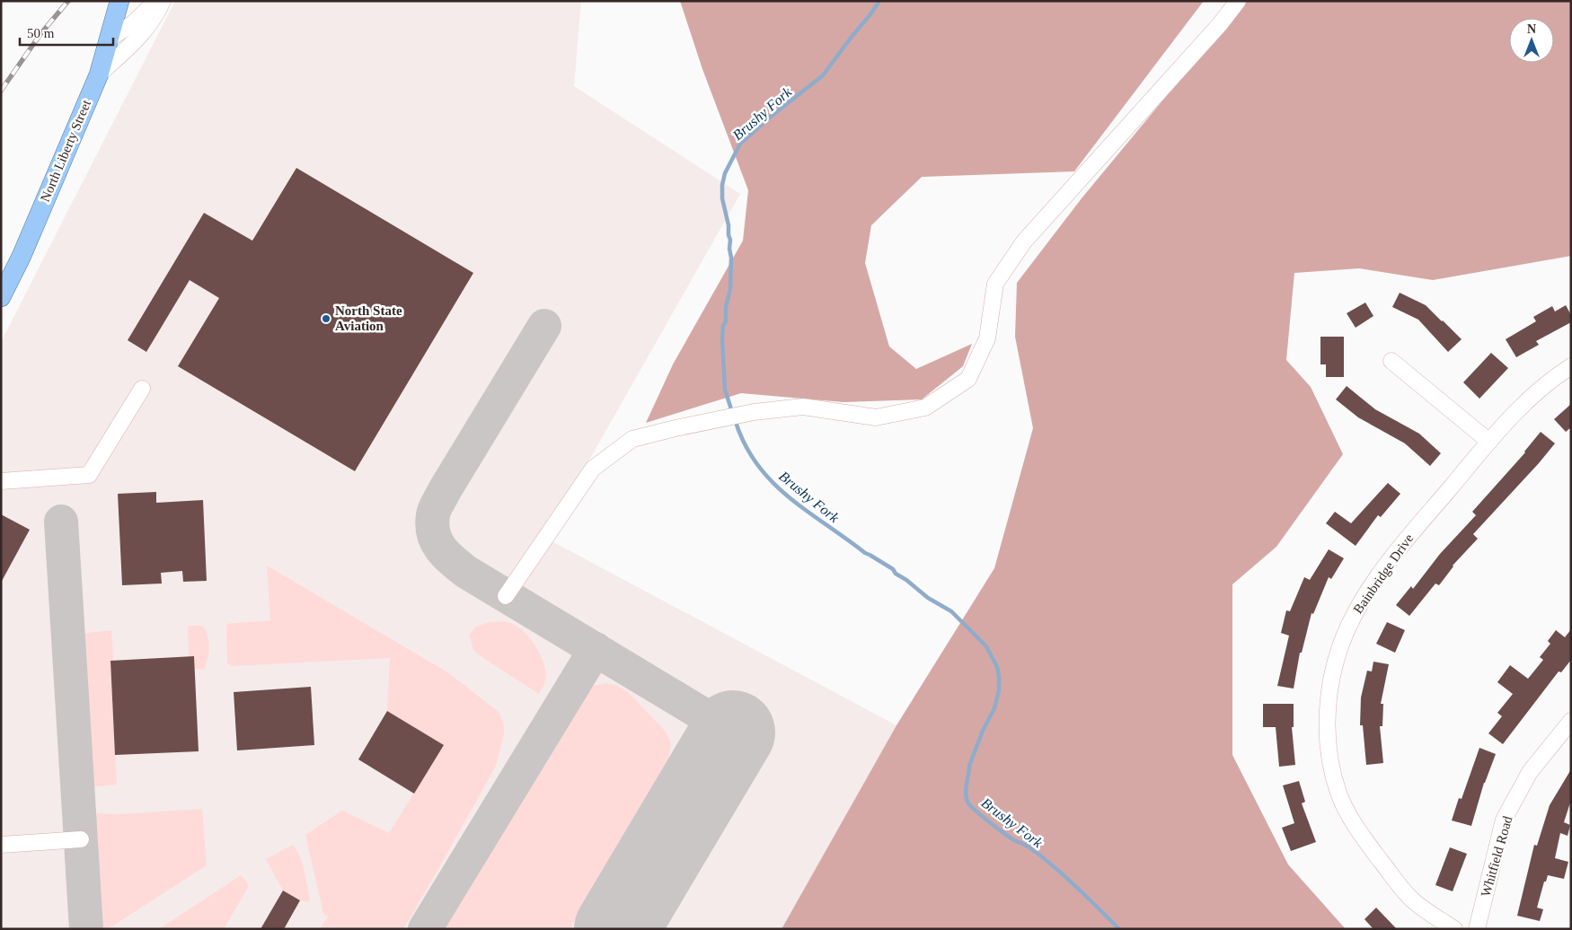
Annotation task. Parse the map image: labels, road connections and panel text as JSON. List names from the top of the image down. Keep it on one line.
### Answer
{"streets":{"main road":["North Liberty Street"],"street":["Bainbridge Drive","Whitfield Road"]},"water":["Brushy Fork"],"places":["North State Aviation"],"scale_bar":"50 m","north":"top"}
